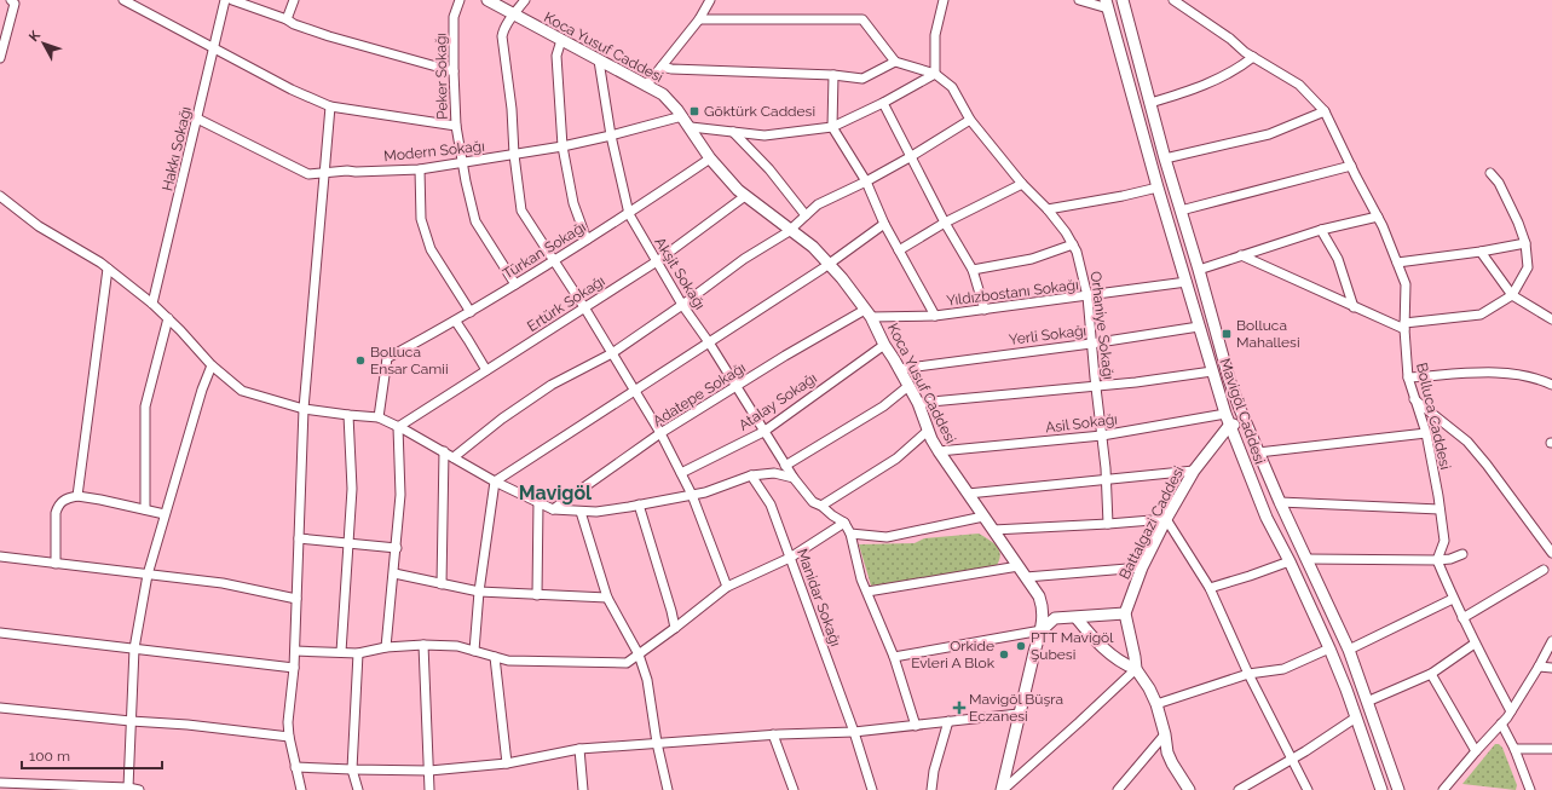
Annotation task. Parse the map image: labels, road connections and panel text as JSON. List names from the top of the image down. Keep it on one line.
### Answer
{"streets":{"main road":["Koca Yusuf Caddesi","Mavigöl Caddesi","Battalgazi Caddesi"],"street":["Peker Sokağı","Hakkı Sokağı","Modern Sokağı","Türkan Sokağı","Akşit Sokağı","Yıldızbostanı Sokağı","Ertürk Sokağı","Orhaniye Sokağı","Yerli Sokağı","Adatepe Sokağı","Atalay Sokağı","Bolluca Caddesi","Asil Sokağı","Manidar Sokağı"]},"crossings":[["Koca Yusuf Caddesi","Modern Sokağı"],["Koca Yusuf Caddesi","Türkan Sokağı"],["Koca Yusuf Caddesi","Akşit Sokağı"],["Koca Yusuf Caddesi","Yıldızbostanı Sokağı"],["Koca Yusuf Caddesi","Ertürk Sokağı"],["Koca Yusuf Caddesi","Yerli Sokağı"],["Koca Yusuf Caddesi","Adatepe Sokağı"],["Koca Yusuf Caddesi","Atalay Sokağı"],["Koca Yusuf Caddesi","Asil Sokağı"],["Peker Sokağı","Modern Sokağı"],["Peker Sokağı","Türkan Sokağı"],["Hakkı Sokağı","Modern Sokağı"],["Modern Sokağı","Akşit Sokağı"],["Türkan Sokağı","Akşit Sokağı"],["Akşit Sokağı","Ertürk Sokağı"],["Akşit Sokağı","Adatepe Sokağı"],["Akşit Sokağı","Atalay Sokağı"],["Yıldızbostanı Sokağı","Orhaniye Sokağı"],["Yıldızbostanı Sokağı","Adatepe Sokağı"],["Yıldızbostanı Sokağı","Mavigöl Caddesi"],["Orhaniye Sokağı","Yerli Sokağı"],["Orhaniye Sokağı","Asil Sokağı"],["Yerli Sokağı","Mavigöl Caddesi"],["Mavigöl Caddesi","Asil Sokağı"],["Mavigöl Caddesi","Battalgazi Caddesi"]],"districts":["Mavigöl"],"places":{"transit":["Göktürk Caddesi","Bolluca Mahallesi"],"other":["Bolluca Ensar Camii","PTT Mavigöl Şubesi","Orkide Evleri A Blok"],"health":["Mavigöl Büşra Eczanesi"]},"scale_bar":"100 m","north":"top left"}
